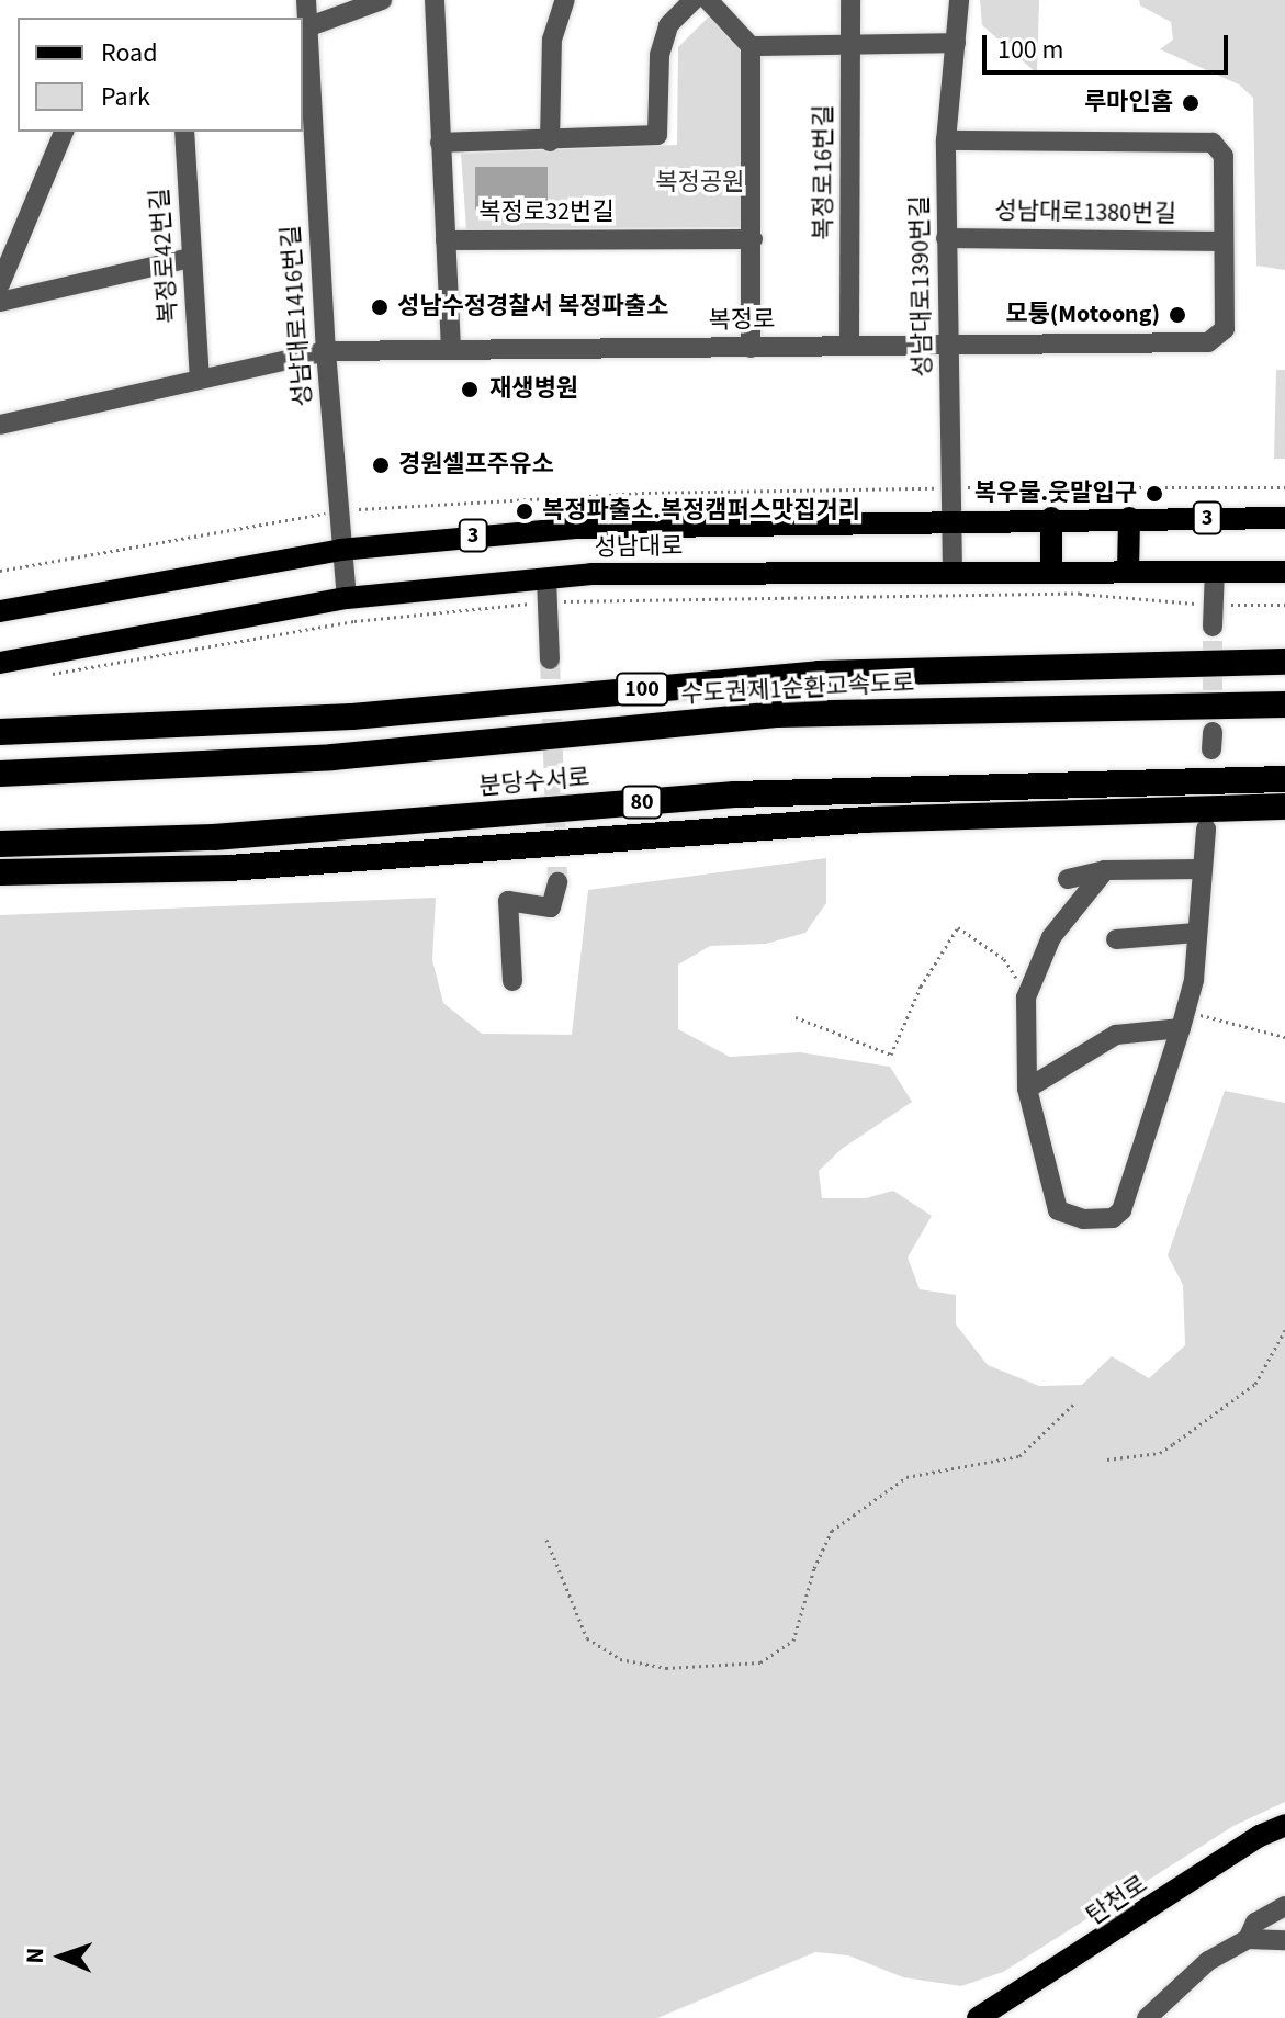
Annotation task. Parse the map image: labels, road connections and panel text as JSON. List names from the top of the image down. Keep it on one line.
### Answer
{"streets":{"highway":["100","수도권제1순환고속도로","분당수서로","80"],"main road":["3","성남대로","탄천로"],"street":["복정로16번길","복정로32번길","성남대로1380번길","복정로42번길","성남대로1390번길","성남대로1416번길","복정로"]},"crossings":[["복정로16번길","복정로"],["복정로32번길","복정로"],["성남대로1380번길","성남대로1390번길"],["성남대로1380번길","복정로"],["복정로42번길","복정로"],["성남대로1390번길","복정로"],["성남대로1390번길","성남대로"],["성남대로1416번길","복정로"],["성남대로1416번길","성남대로"]],"parks":["복정공원"],"places":["루마인홈","성남수정경찰서 복정파출소","모퉁(Motoong)","재생병원","경원셀프주유소","복우물.웃말입구","복정파출소.복정캠퍼스맛집거리"],"legend":["Road","Park"],"scale_bar":"100 m","north":"left"}
